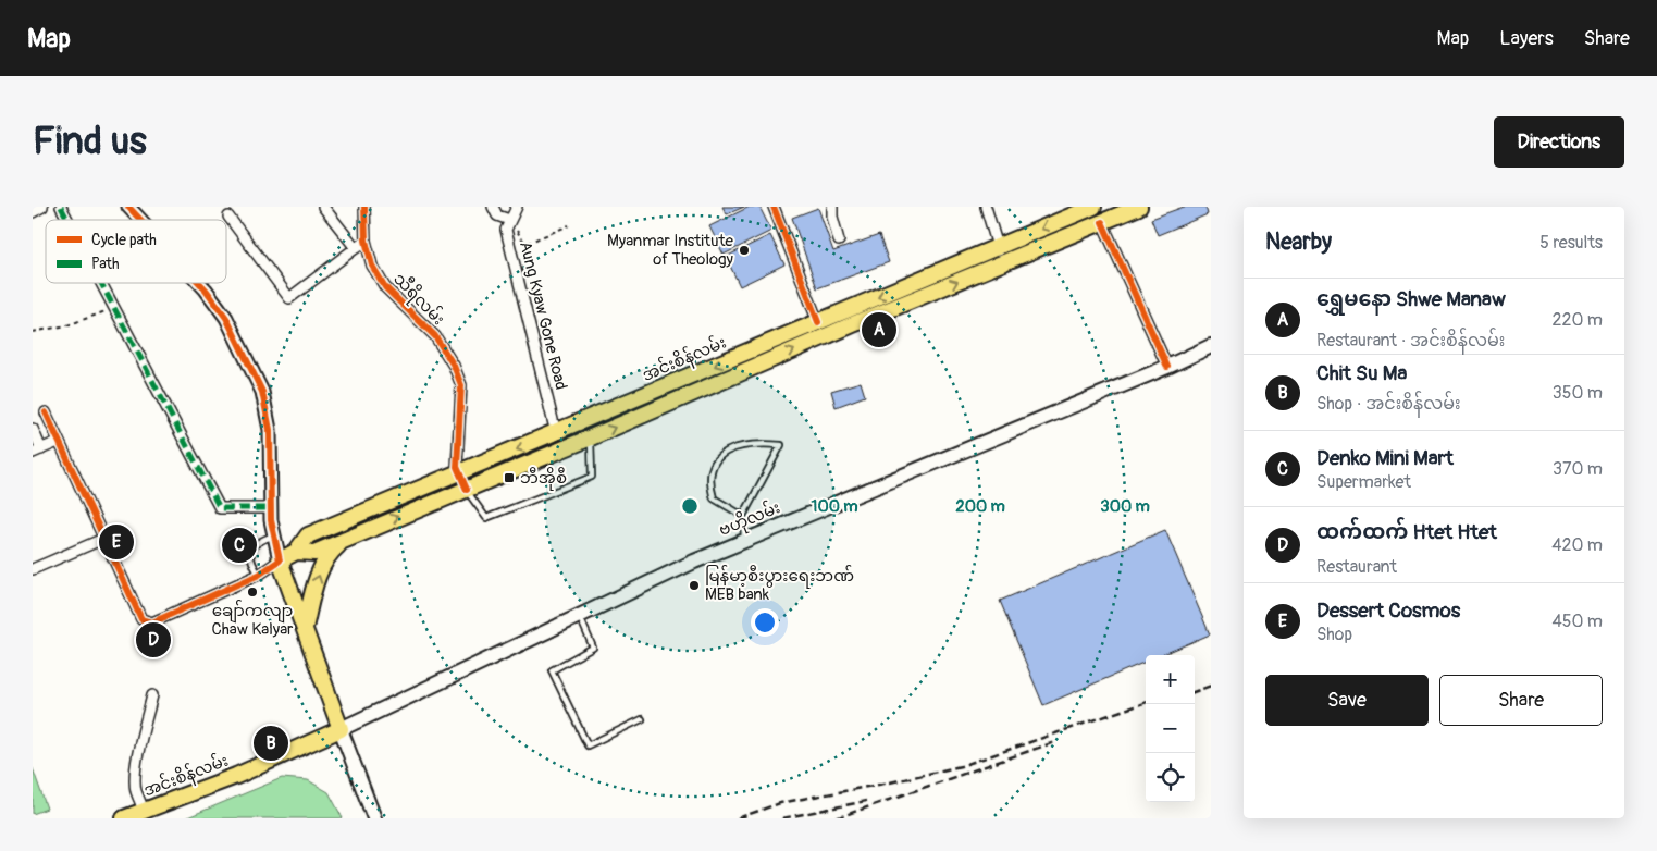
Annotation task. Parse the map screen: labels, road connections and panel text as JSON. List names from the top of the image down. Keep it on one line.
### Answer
{"streets":{"main road":["အင်းစိန်လမ်း","ဗဟိုလမ်း"],"street":["သီရိလမ်း","Aung Kyaw Gone Road"]},"crossings":[["သီရိလမ်း","အင်းစိန်လမ်း"],["Aung Kyaw Gone Road","အင်းစိန်လမ်း"],["အင်းစိန်လမ်း","ဗဟိုလမ်း"]],"places":{"other":["Myanmar Institute of Theology","မြန်မာ့စီးပွားရေးဘဏ် MEB bank","ချော်ကလျာ Chaw Kalyar"],"transit":["ဘီအိုစီ"]},"legend":["Cycle path","Path"],"page":{"header":"Map","nav":["Map","Layers","Share"],"buttons":["Directions",["Save","Share"]],"title":"Find us","heading":["Nearby","5 results"],"list":[{"mark":"A","name":"ရွှေမနော Shwe Manaw","note":"Restaurant · အင်းစိန်လမ်း","value":"220 m"},{"mark":"B","name":"Chit Su Ma","note":"Shop · အင်းစိန်လမ်း","value":"350 m"},{"mark":"C","name":"Denko Mini Mart","note":"Supermarket","value":"370 m"},{"mark":"D","name":"ထက်ထက် Htet Htet","note":"Restaurant","value":"420 m"},{"mark":"E","name":"Dessert Cosmos","note":"Shop","value":"450 m"}],"pins":["A","E","C","D","B"],"map_buttons":["+","−"]},"rings":["100 m","200 m","300 m"]}
